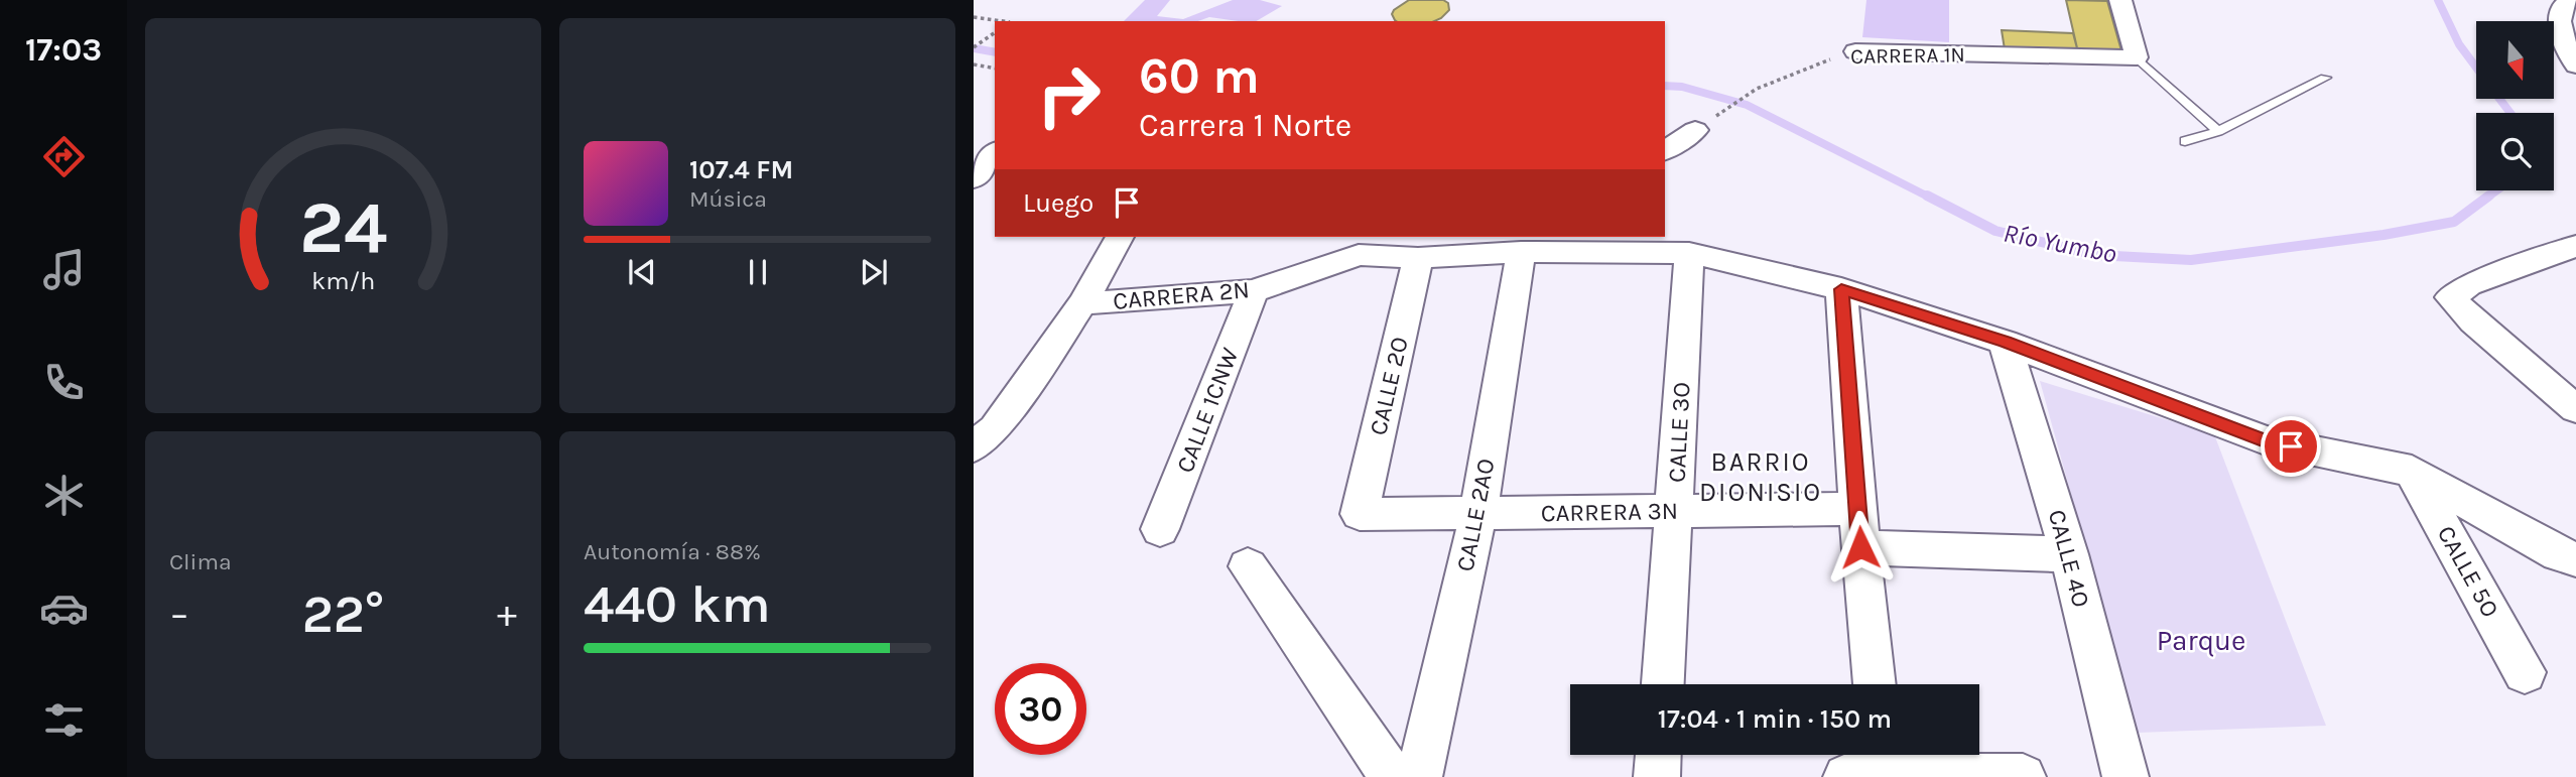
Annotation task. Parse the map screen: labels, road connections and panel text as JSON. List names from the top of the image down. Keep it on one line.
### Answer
{"streets":{"street":["CARRERA 1N","CARRERA 2N","CALLE 2O","CALLE 1CNW","CALLE 3O","CARRERA 3N","CALLE 2AO","CALLE 4O","CALLE 5O"]},"crossings":[["CARRERA 2N","CALLE 1CNW"],["CALLE 2O","CARRERA 3N"],["CALLE 3O","CARRERA 3N"],["CARRERA 3N","CALLE 2AO"]],"districts":["BARRIO DIONISIO"],"water":["Río Yumbo"],"parks":["Parque"],"north":"bottom","page":{"tabs":"17:03","turn":["60 m","Carrera 1 Norte"],"song":["107.4 FM","Música"],"then":"Luego","tile":["Clima",["Autonomía · 88%","440 km"]],"heat":["−","22°","+"],"limit":"30","trip":"17:04 · 1 min · 150 m","gauge":["24","km/h"]}}
